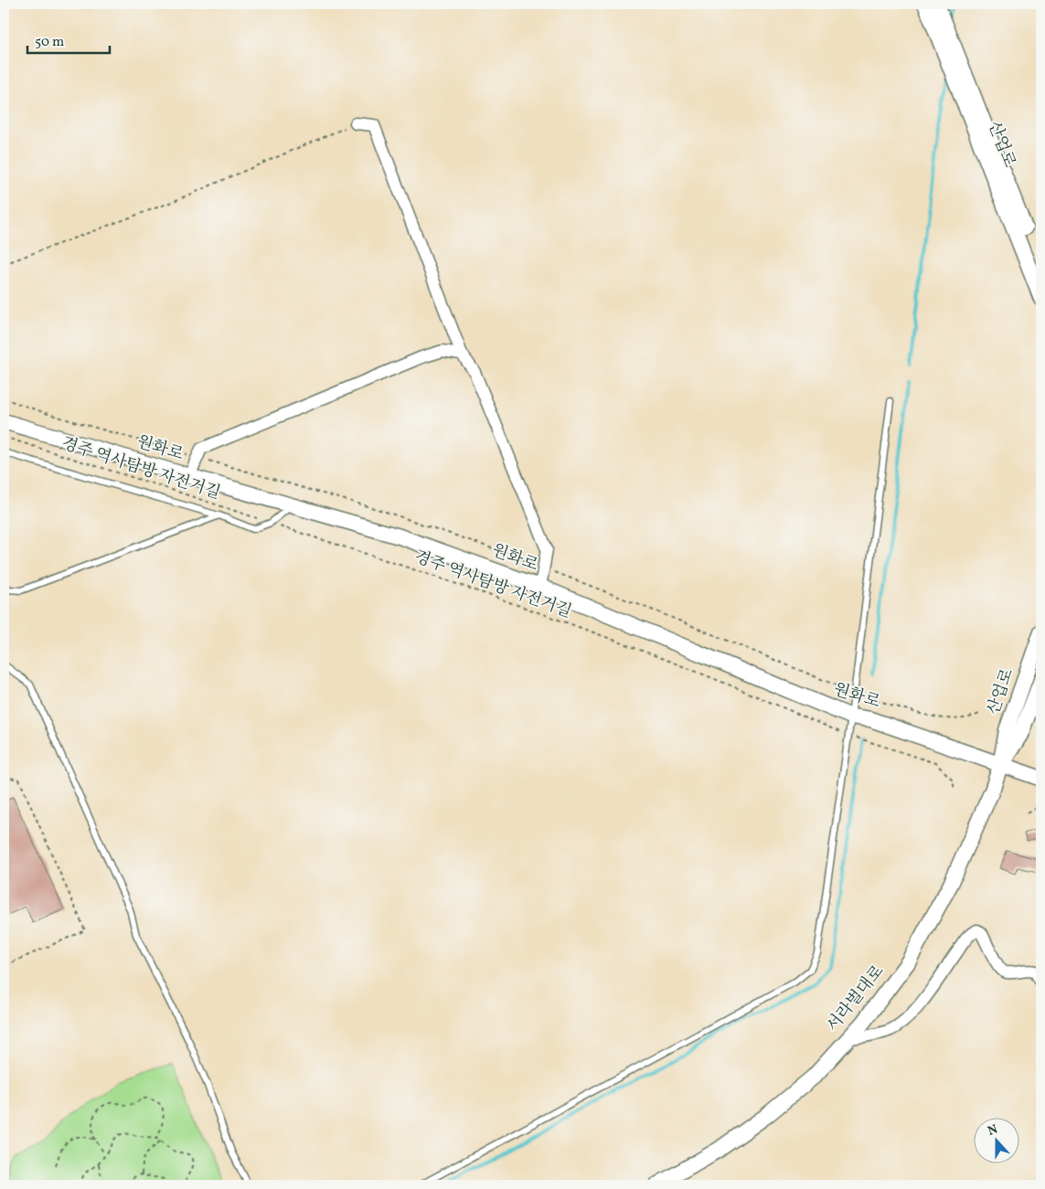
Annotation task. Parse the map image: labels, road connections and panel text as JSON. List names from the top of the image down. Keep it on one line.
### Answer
{"streets":{"street":["산업로","원화로","서라벌대로"],"path":["경주 역사탐방 자전거길"]},"crossings":[["산업로","원화로"],["산업로","서라벌대로"],["원화로","서라벌대로"]],"scale_bar":"50 m","north":"top"}
